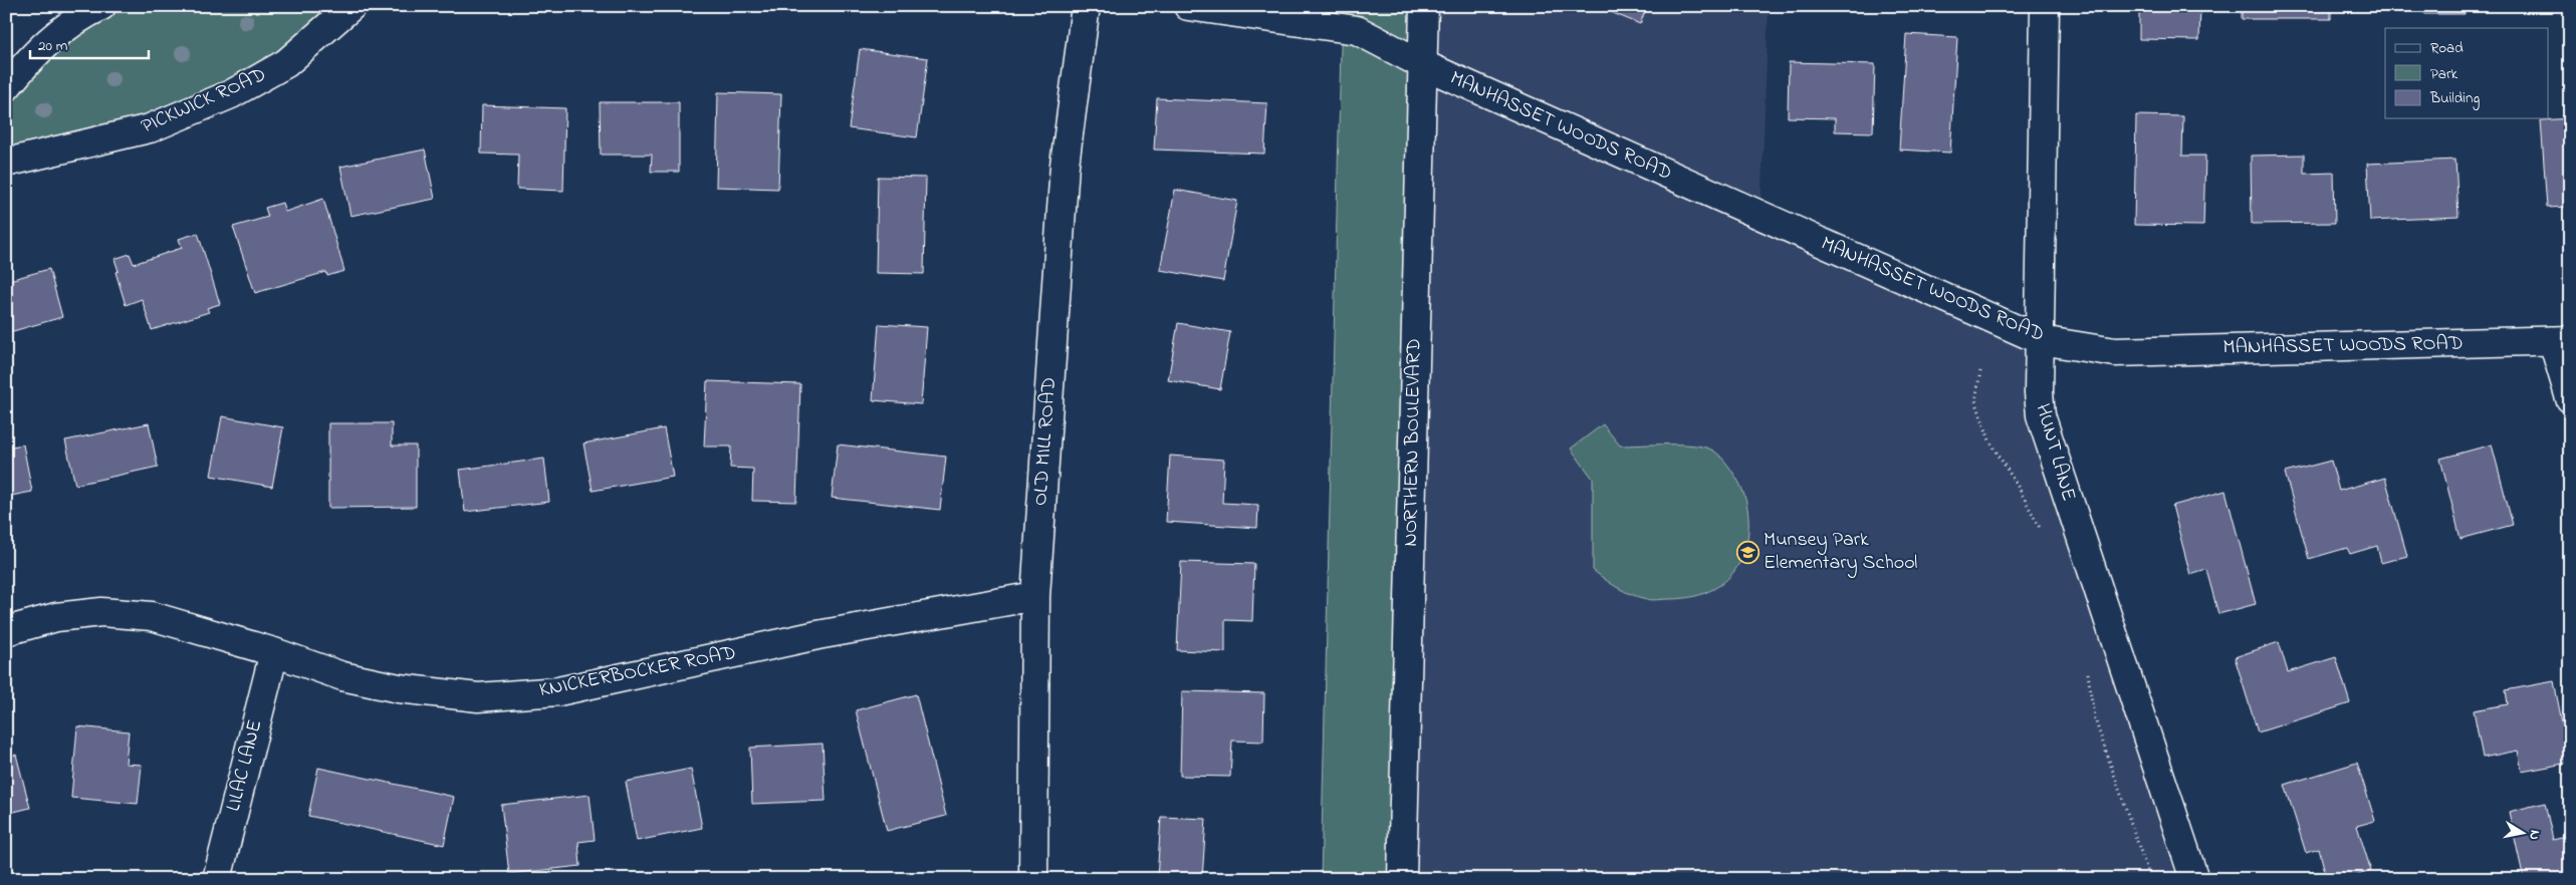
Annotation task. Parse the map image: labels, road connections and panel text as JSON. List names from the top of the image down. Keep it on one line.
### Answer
{"streets":{"street":["PICKWICK ROAD","MANHASSET WOODS ROAD","OLD MILL ROAD","NORTHERN BOULEVARD","HUNT LANE","KNICKERBOCKER ROAD","LILAC LANE"]},"crossings":[["MANHASSET WOODS ROAD","NORTHERN BOULEVARD"],["MANHASSET WOODS ROAD","HUNT LANE"],["OLD MILL ROAD","KNICKERBOCKER ROAD"],["KNICKERBOCKER ROAD","LILAC LANE"]],"places":{"school or university":["Munsey Park Elementary School"]},"legend":["Road","Park","Building"],"scale_bar":"20 m","north":"right"}
